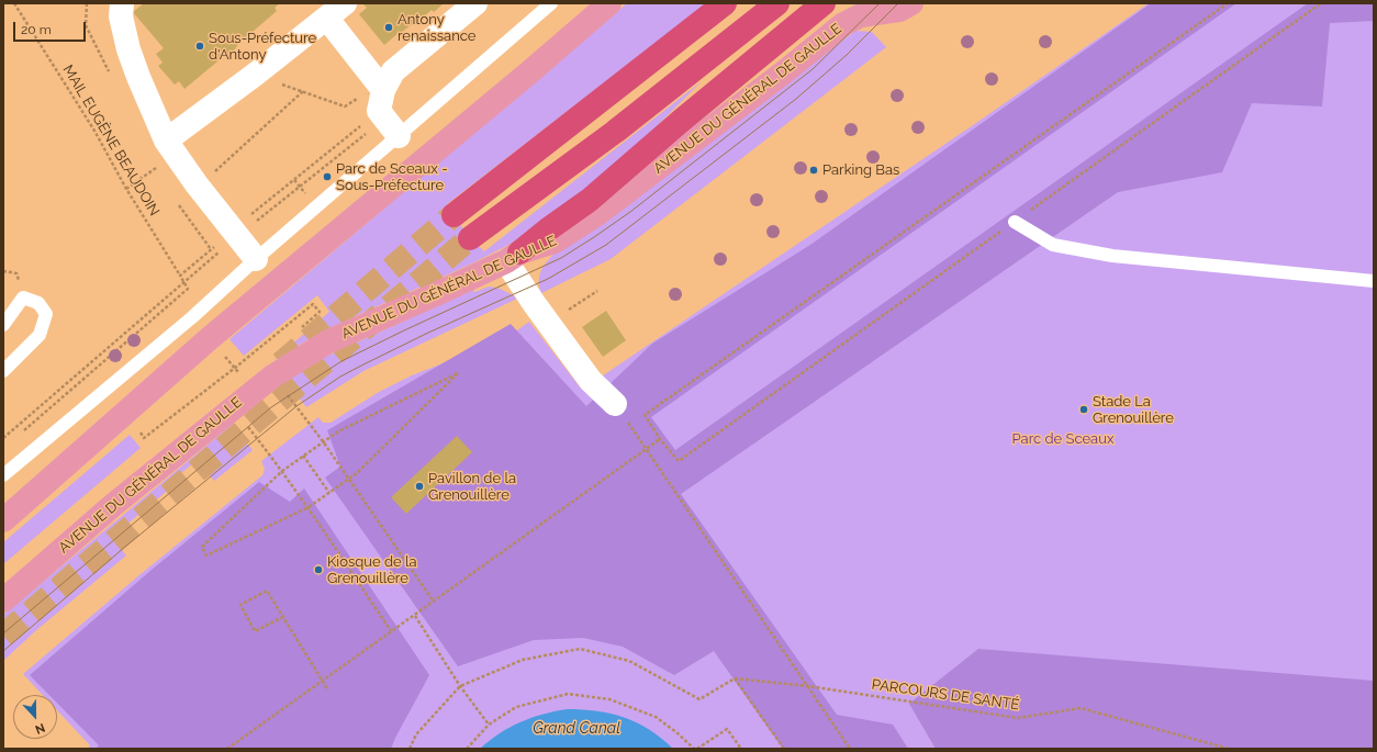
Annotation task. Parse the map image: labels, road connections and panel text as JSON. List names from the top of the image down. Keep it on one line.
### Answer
{"streets":{"main road":["AVENUE DU GÉNÉRAL DE GAULLE"],"path":["MAIL EUGÈNE BEAUDOIN","PARCOURS DE SANTÉ"]},"water":["Grand Canal"],"parks":["Parc de Sceaux"],"places":["Antony renaissance","Sous-Préfecture d'Antony","Parking Bas","Parc de Sceaux - Sous-Préfecture","Stade La Grenouillère","Pavillon de la Grenouillère","Kiosque de la Grenouillère"],"scale_bar":"20 m","north":"bottom"}
